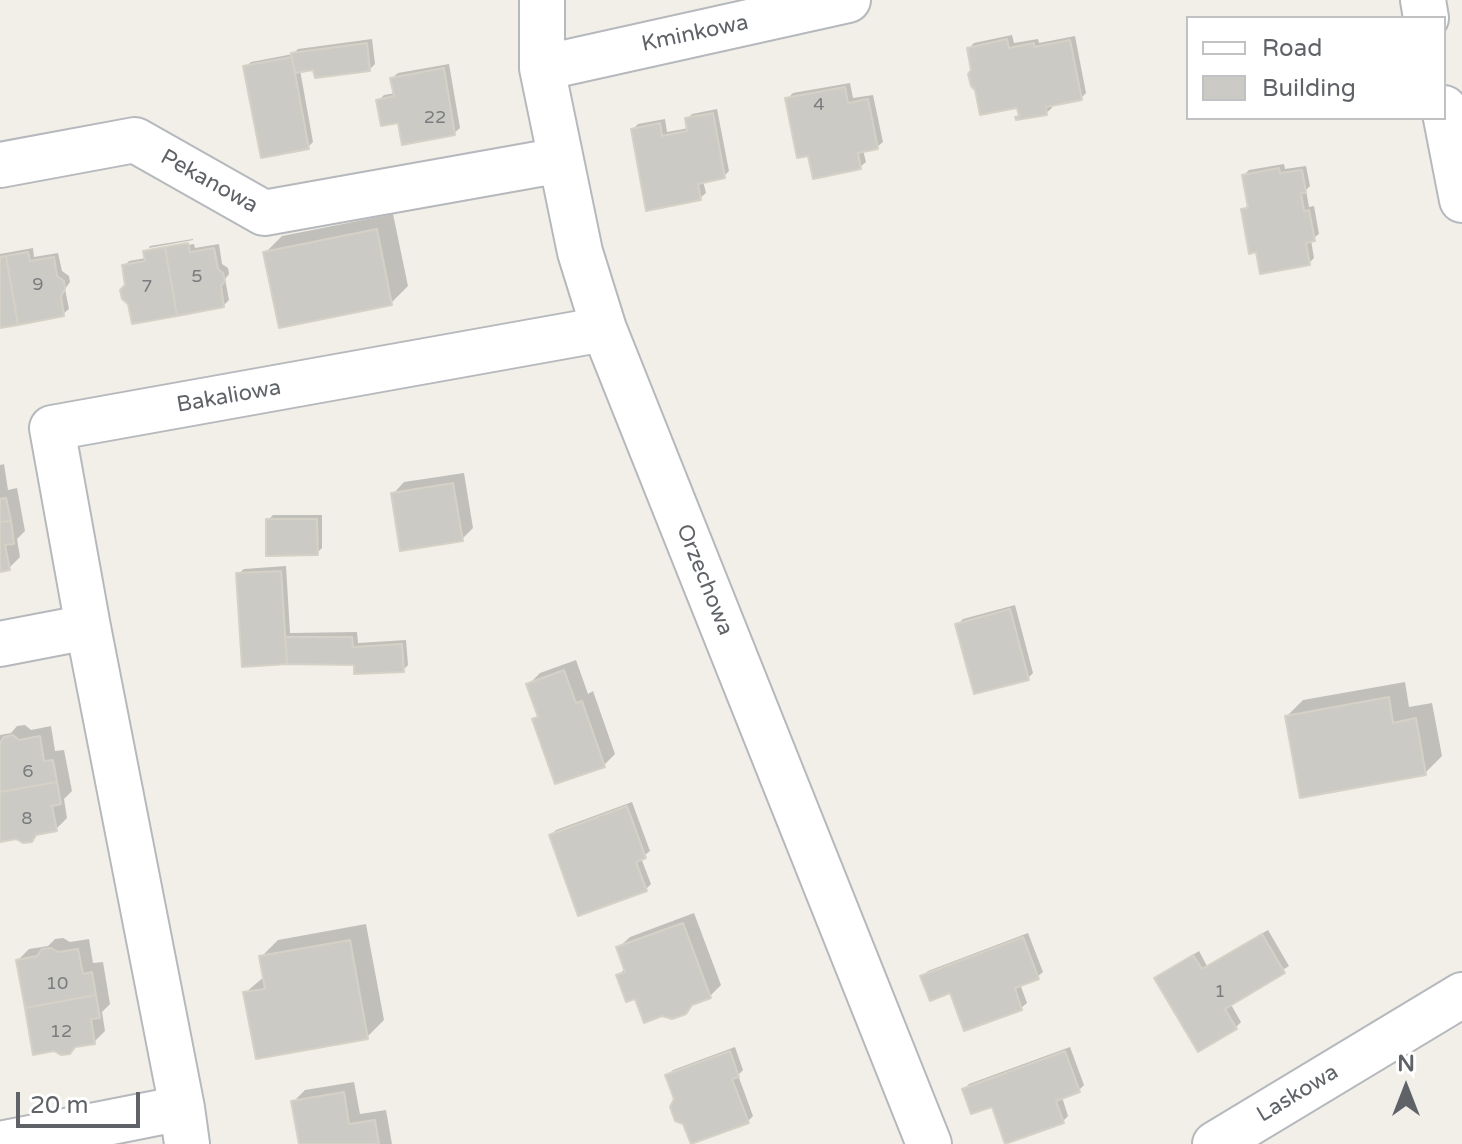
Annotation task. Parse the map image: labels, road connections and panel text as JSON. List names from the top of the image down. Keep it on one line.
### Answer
{"streets":{"street":["Kminkowa","Pekanowa","Bakaliowa","Orzechowa","Laskowa"]},"crossings":[["Kminkowa","Orzechowa"],["Pekanowa","Orzechowa"],["Bakaliowa","Orzechowa"]],"house_numbers":["4","22","5","9","7","6","8","10","1","12"],"legend":["Road","Building"],"scale_bar":"20 m","north":"top"}
